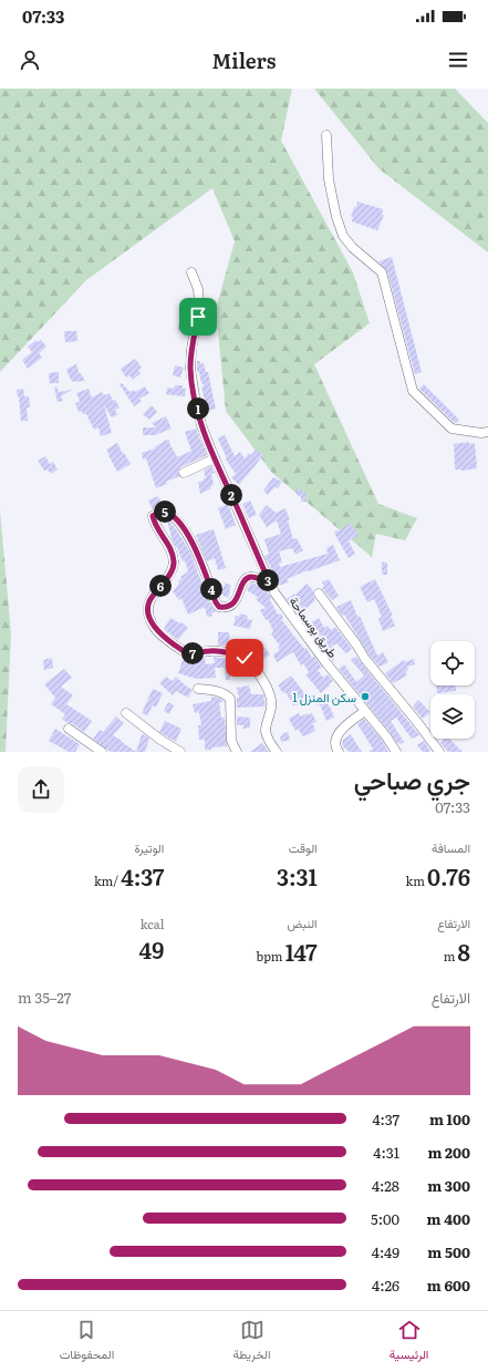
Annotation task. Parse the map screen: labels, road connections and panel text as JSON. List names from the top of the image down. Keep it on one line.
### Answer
{"streets":{"street":["طريق بوسماحة"]},"places":["سكن المنزل 1"],"page":{"status":"07:33","header":"Milers","pins":["1","2","5","3","6","4","7"],"heading":["جري صباحي","07:33"],"stats":[["المسافة","0.76 km"],["الوقت","3:31"],["الوتيرة","4:37 /km"],["الارتفاع","8 m"],["النبض","147 bpm"],["kcal","49"]],"chart":["الارتفاع","27–35 m"],"list":[{"name":"100 m","note":"4:37"},{"name":"200 m","note":"4:31"},{"name":"300 m","note":"4:28"},{"name":"400 m","note":"5:00"},{"name":"500 m","note":"4:49"},{"name":"600 m","note":"4:26"}],"tabs":["الرئيسية","الخريطة","المحفوظات"]}}
